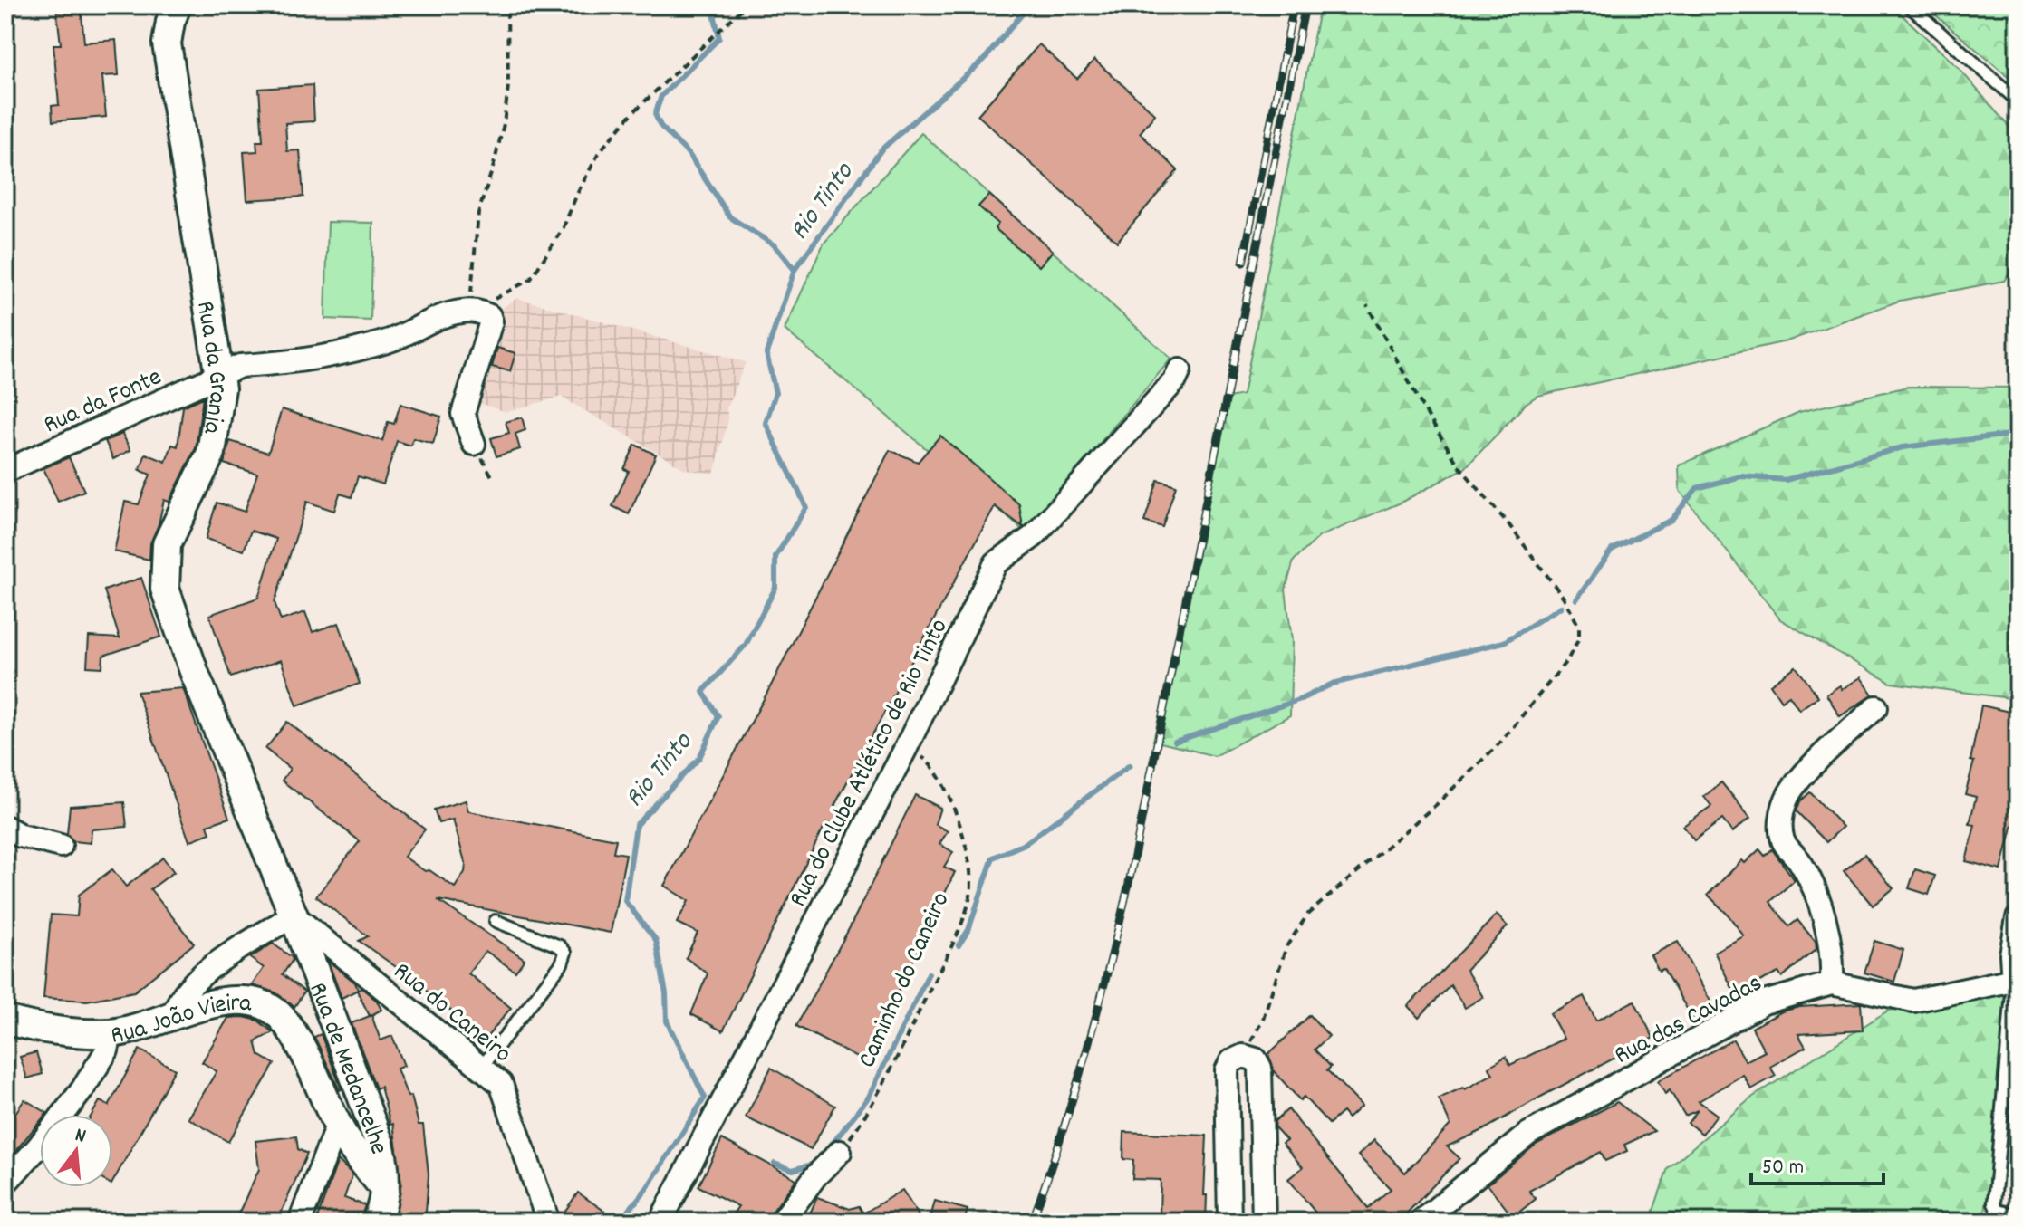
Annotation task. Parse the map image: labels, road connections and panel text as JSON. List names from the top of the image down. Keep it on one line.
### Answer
{"streets":{"street":["Rua da Granja","Rua da Fonte","Rua do Clube Atlético de Rio Tinto","Rua do Caneiro","Rua das Cavadas","Rua João Vieira","Rua de Medancelhe"],"path":["Caminho do Caneiro"]},"crossings":[["Rua da Granja","Rua da Fonte"],["Rua da Granja","Rua do Caneiro"],["Rua da Granja","Rua de Medancelhe"],["Rua do Clube Atlético de Rio Tinto","Caminho do Caneiro"],["Rua do Caneiro","Rua de Medancelhe"],["Rua João Vieira","Rua de Medancelhe"]],"water":["Rio Tinto"],"scale_bar":"50 m","north":"top"}
